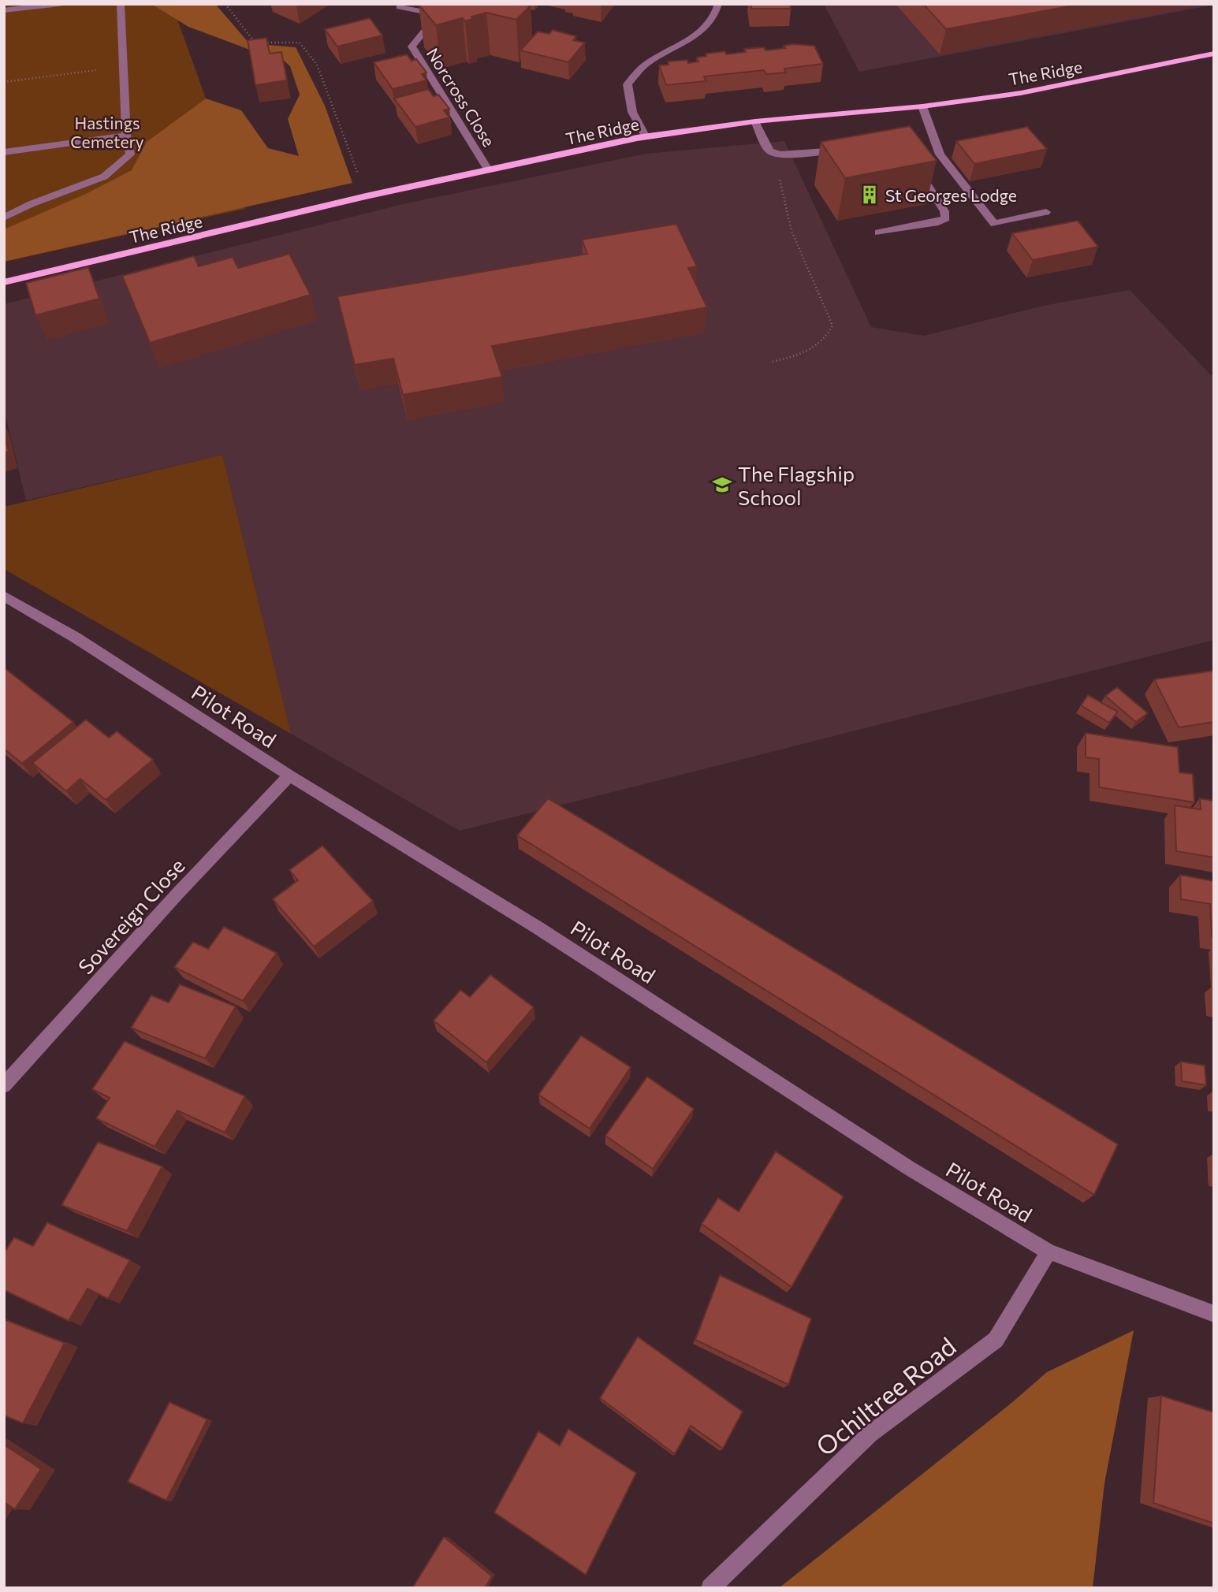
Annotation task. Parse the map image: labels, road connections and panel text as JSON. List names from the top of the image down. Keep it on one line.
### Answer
{"streets":{"main road":["The Ridge"],"street":["Norcross Close","Pilot Road","Sovereign Close","Ochiltree Road"]},"crossings":[["The Ridge","Norcross Close"],["Pilot Road","Sovereign Close"],["Pilot Road","Ochiltree Road"]],"parks":["Hastings Cemetery"],"places":{"building":["St Georges Lodge"],"school or university":["The Flagship School"]}}
